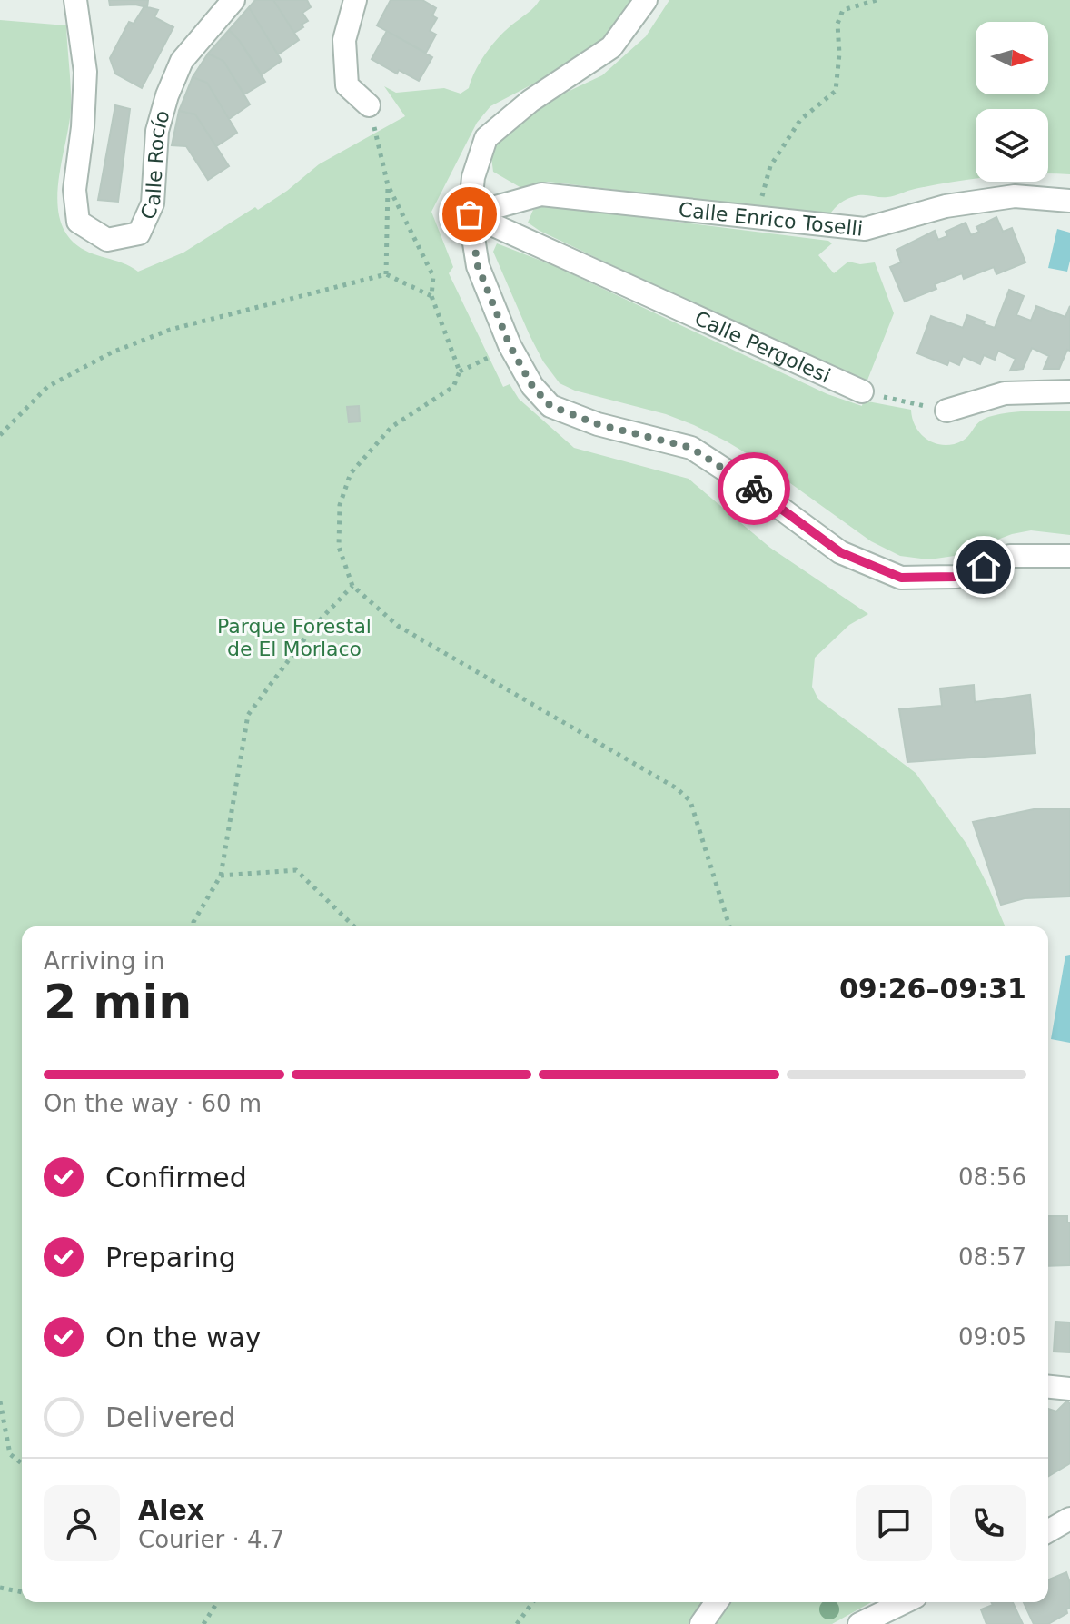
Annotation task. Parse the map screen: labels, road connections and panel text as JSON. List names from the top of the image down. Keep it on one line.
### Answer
{"streets":{"street":["Calle Rocío","Calle Enrico Toselli","Calle Pergolesi"]},"crossings":[["Calle Enrico Toselli","Calle Pergolesi"]],"parks":["Parque Forestal de El Morlaco"],"north":"right","page":{"heading":["2 min","Arriving in","09:26–09:31"],"panel":["Alex","Courier · 4.7"],"bar":"On the way · 60 m","list":[["Confirmed","08:56"],["Preparing","08:57"],["On the way","09:05"],"Delivered"]}}
